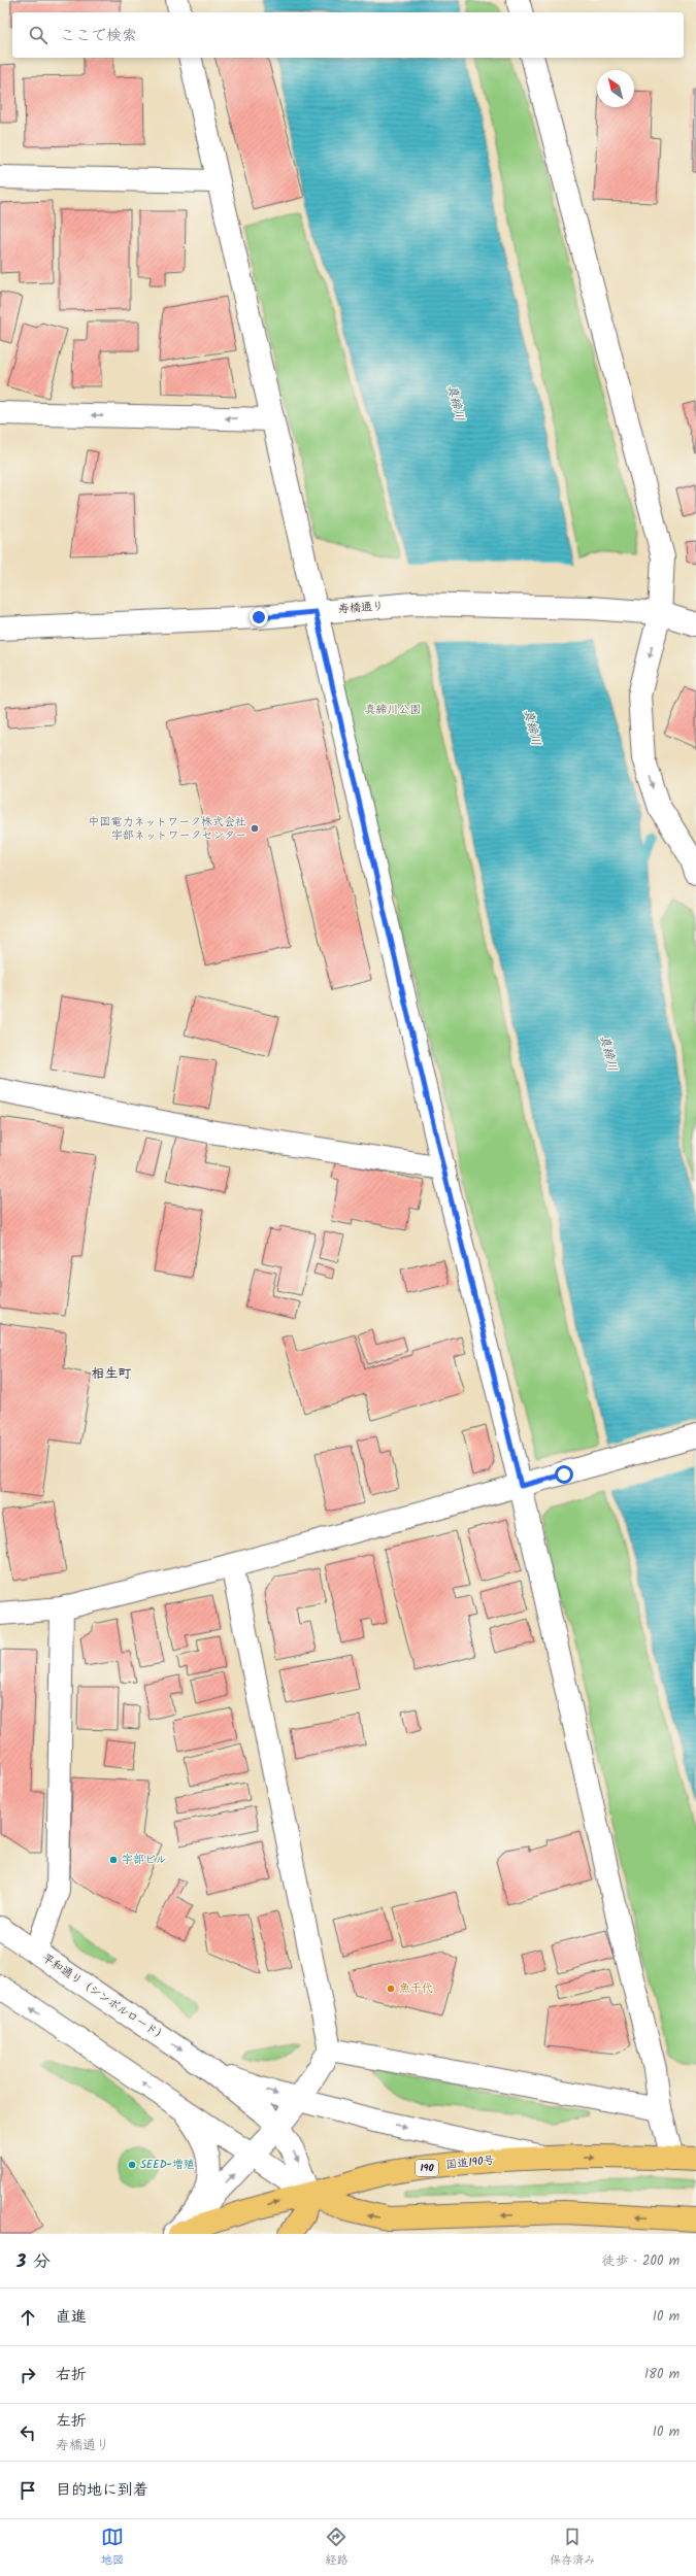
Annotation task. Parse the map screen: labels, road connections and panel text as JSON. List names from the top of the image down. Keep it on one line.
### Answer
{"streets":{"highway":["国道190号","190"],"street":["寿橋通り","平和通り（シンボルロード）"]},"districts":["相生町"],"water":["真締川"],"parks":["真締川公園"],"places":["中国電力ネットワーク株式会社 宇部ネットワークセンター","宇部ビル","魚千代","SEED-増殖"],"north":"top left","page":{"search":"ここで検索","heading":["3 分","徒歩 · 200 m"],"list":[["直進","10 m"],["右折","180 m"],["左折","寿橋通り","10 m"],"目的地に到着"],"nav":["地図","経路","保存済み"]}}
